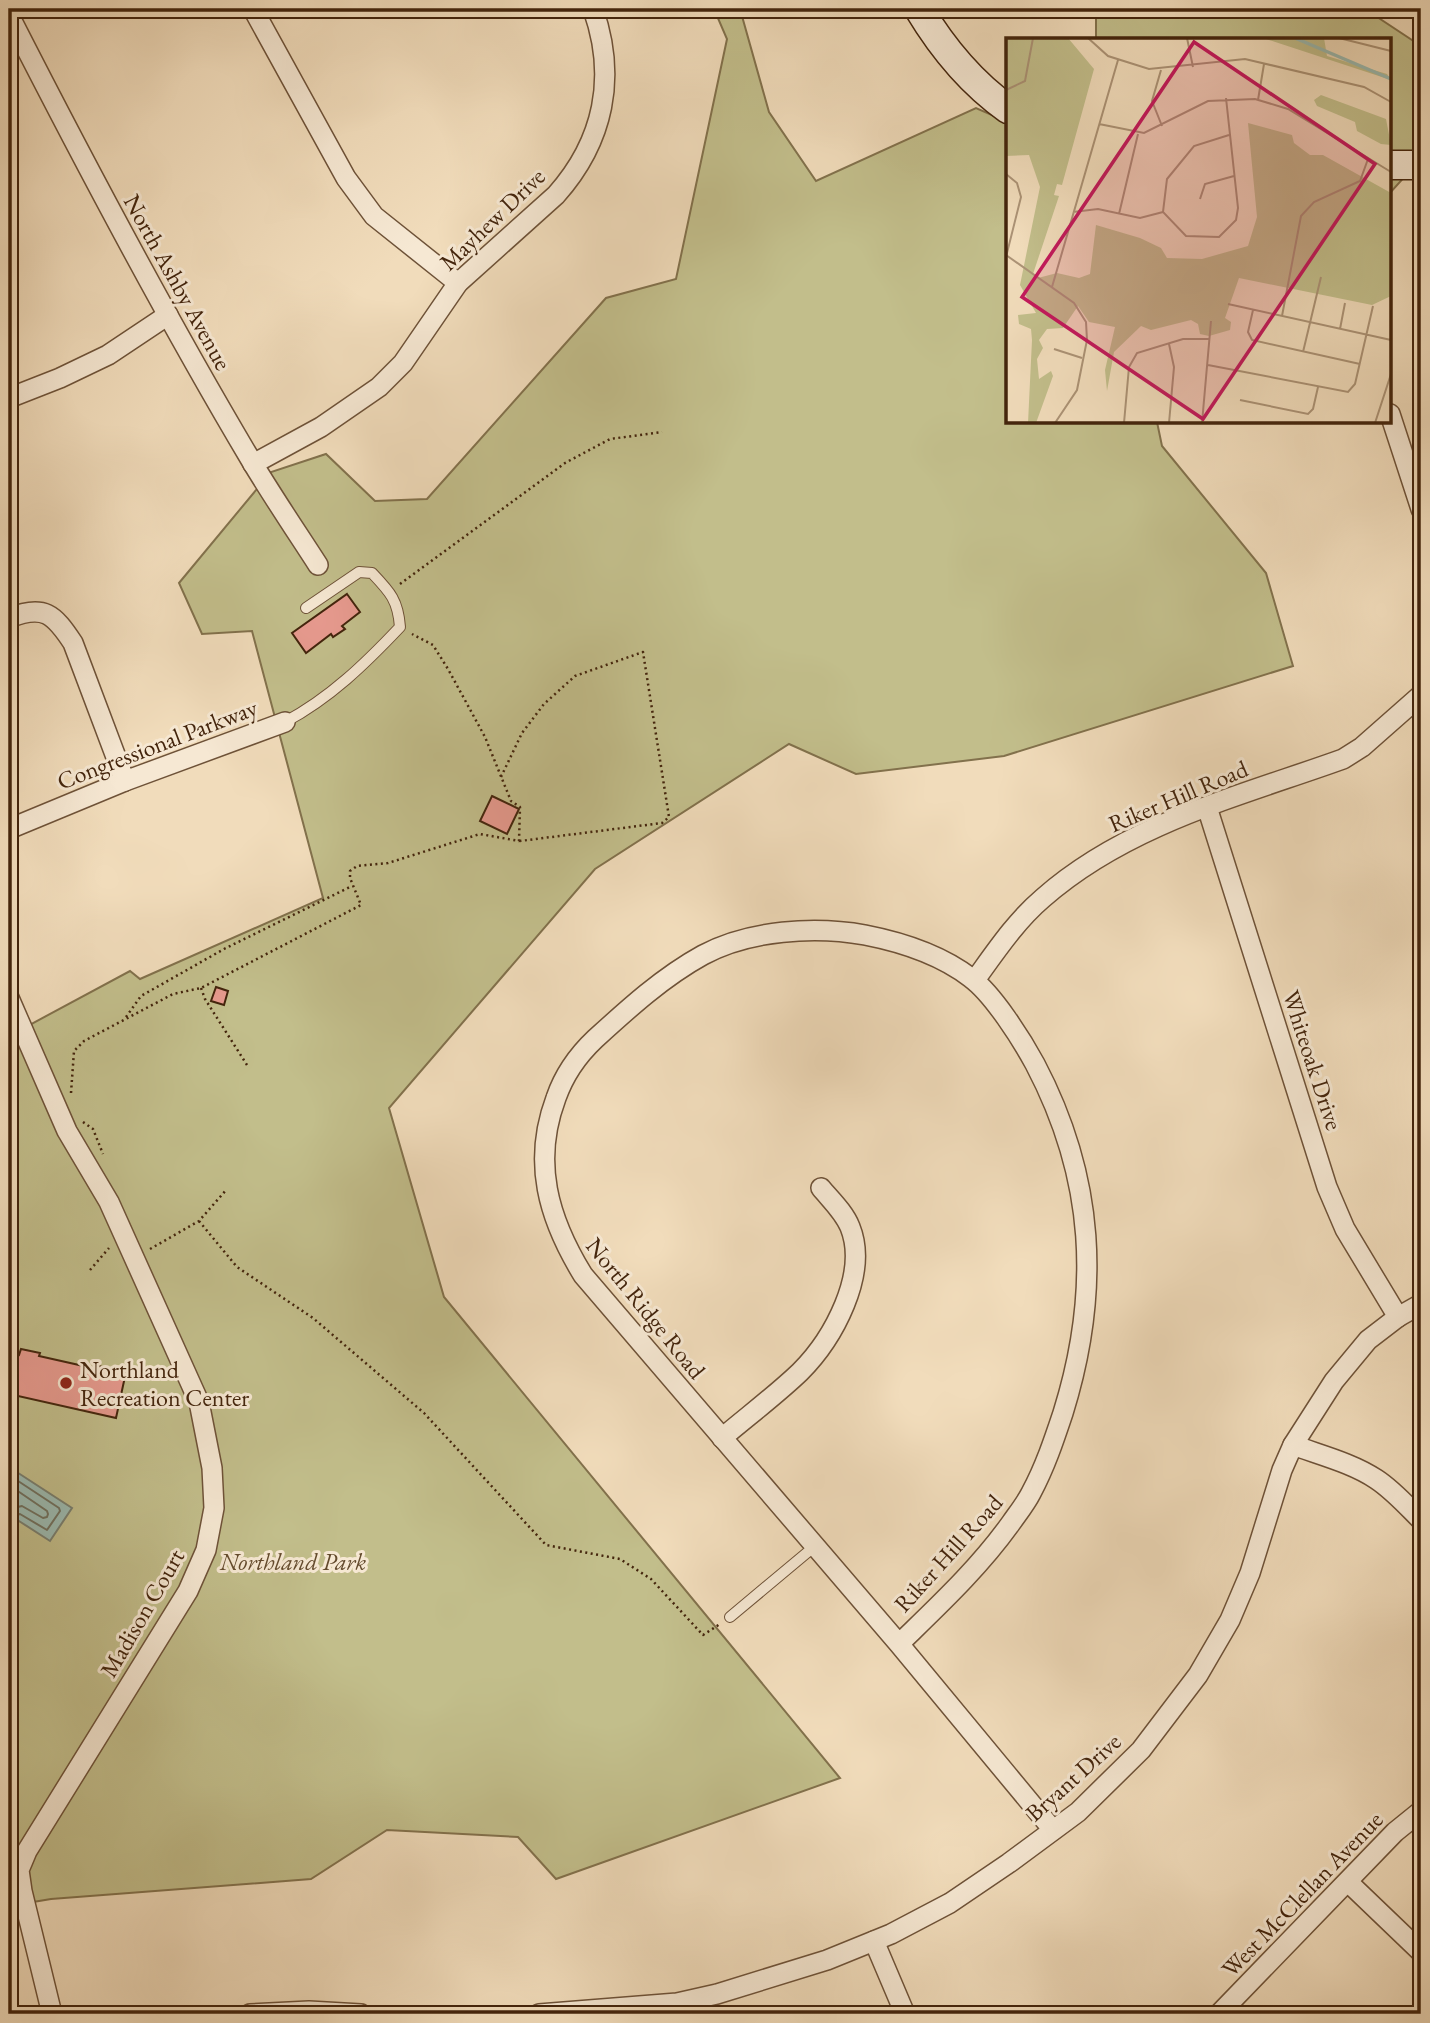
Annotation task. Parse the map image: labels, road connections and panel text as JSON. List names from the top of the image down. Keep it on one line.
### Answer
{"streets":{"street":["Mayhew Drive","North Ashby Avenue","Congressional Parkway","Riker Hill Road","Whiteoak Drive","North Ridge Road","Madison Court","Bryant Drive","West McClellan Avenue"]},"crossings":[["Mayhew Drive","North Ashby Avenue"],["Riker Hill Road","Whiteoak Drive"],["Riker Hill Road","North Ridge Road"],["Whiteoak Drive","Bryant Drive"],["North Ridge Road","Bryant Drive"]],"parks":["Northland Park"],"places":["Northland Recreation Center"]}
